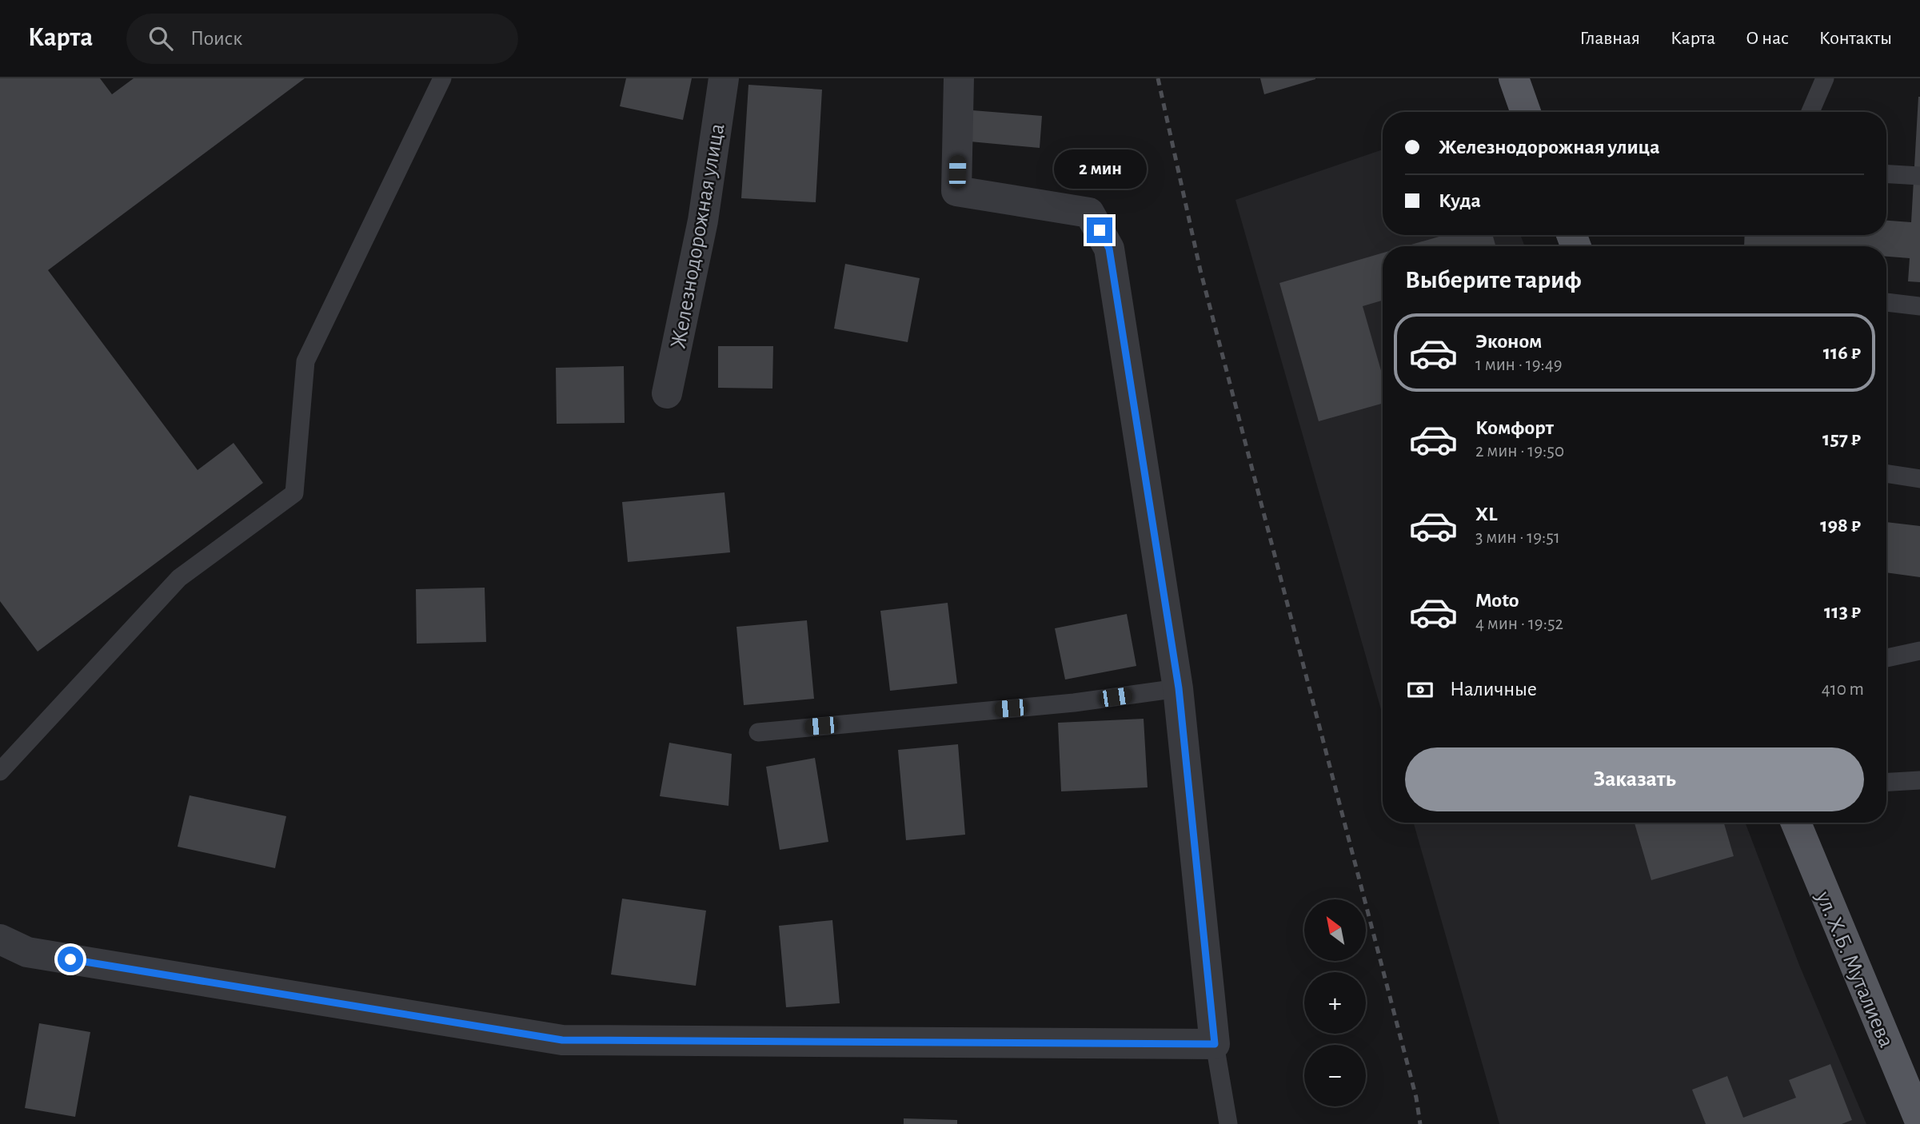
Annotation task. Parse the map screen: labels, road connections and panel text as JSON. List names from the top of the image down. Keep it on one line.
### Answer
{"streets":{"main road":["ул. Х.Б. Муталиева"],"street":["Железнодорожная улица"]},"north":"top left","page":{"header":"Карта","search":"Поиск","nav":["Главная","Карта","О нас","Контакты"],"banner":["Железнодорожная улица","Куда"],"bubble":"2 мин","heading":"Выберите тариф","list":[{"name":"Эконом","note":"1 мин · 19:49","value":"116 ₽"},{"name":"Комфорт","note":"2 мин · 19:50","value":"157 ₽"},{"name":"XL","note":"3 мин · 19:51","value":"198 ₽"},{"name":"Moto","note":"4 мин · 19:52","value":"113 ₽"}],"pay":["Наличные","410 m"],"buttons":"Заказать","map_buttons":["+","−"]}}
